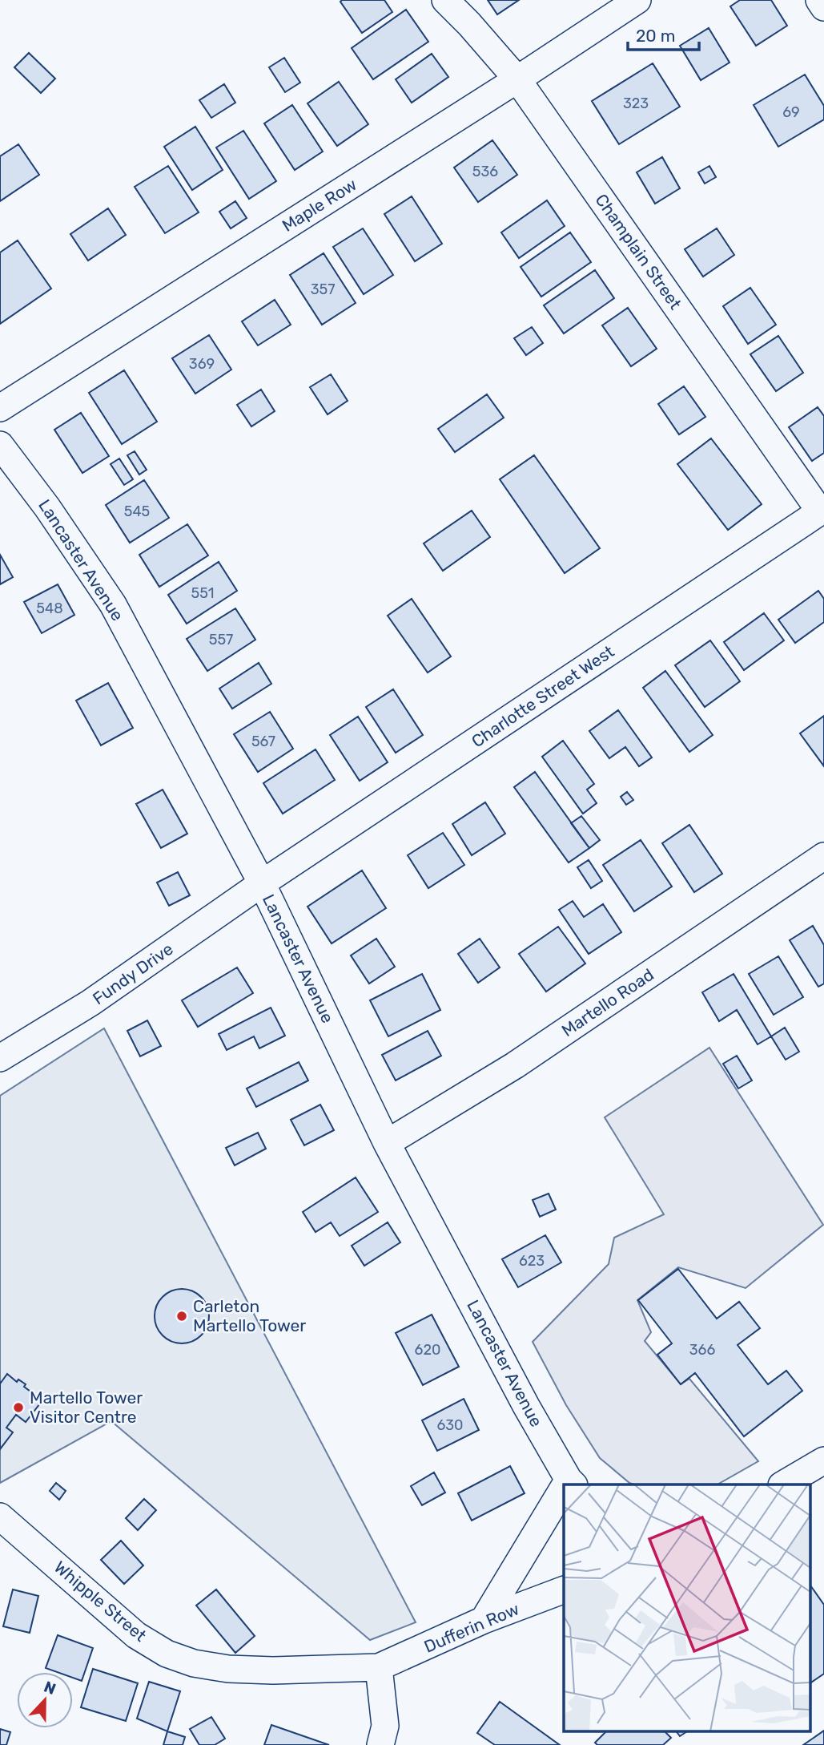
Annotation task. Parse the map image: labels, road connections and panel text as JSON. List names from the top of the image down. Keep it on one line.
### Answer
{"streets":{"street":["Maple Row","Champlain Street","Lancaster Avenue","Charlotte Street West","Fundy Drive","Martello Road","Whipple Street","Dufferin Row"]},"crossings":[["Maple Row","Champlain Street"],["Champlain Street","Charlotte Street West"],["Lancaster Avenue","Charlotte Street West"],["Lancaster Avenue","Fundy Drive"],["Lancaster Avenue","Martello Road"],["Charlotte Street West","Fundy Drive"],["Whipple Street","Dufferin Row"]],"places":["Carleton Martello Tower","Martello Tower Visitor Centre"],"house_numbers":["323","69","536","357","369","545","551","548","557","567","623","620","366","630"],"scale_bar":"20 m","north":"top"}
